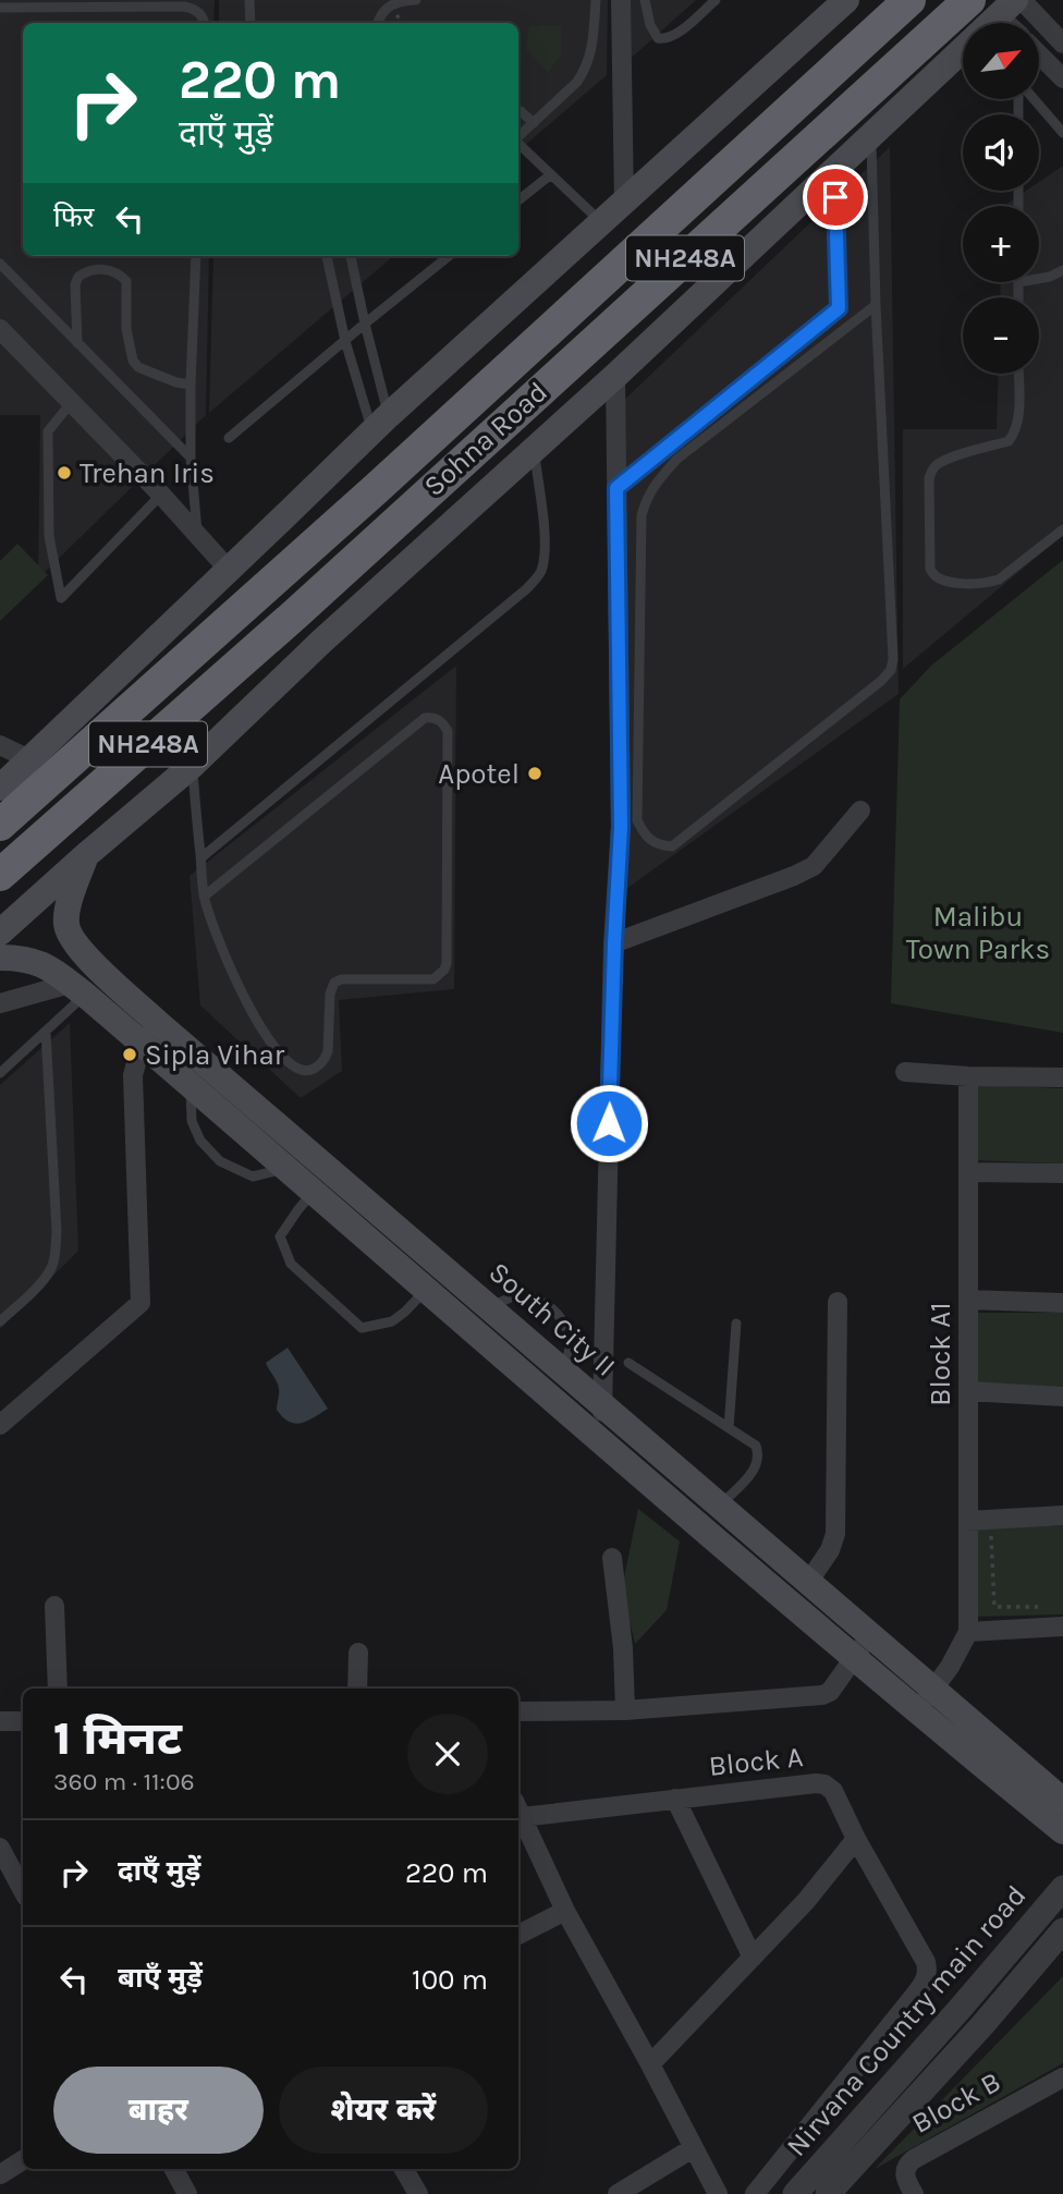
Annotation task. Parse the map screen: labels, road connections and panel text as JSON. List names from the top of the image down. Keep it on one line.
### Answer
{"streets":{"highway":["NH248A","Sohna Road"],"main road":["South City II"],"street":["Block A1","Block A","Nirvana Country main road","Block B"]},"parks":["Malibu Town Parks"],"places":["Trehan Iris","Apotel","Sipla Vihar"],"north":"top right","page":{"map_buttons":["+","−"],"turn":["220 m","दाएँ मुड़ें"],"then":"फिर","heading":["1 मिनट","360 m · 11:06"],"list":[{"name":"दाएँ मुड़ें","value":"220 m"},{"name":"बाएँ मुड़ें","value":"100 m"}],"buttons":["बाहर","शेयर करें"]}}
